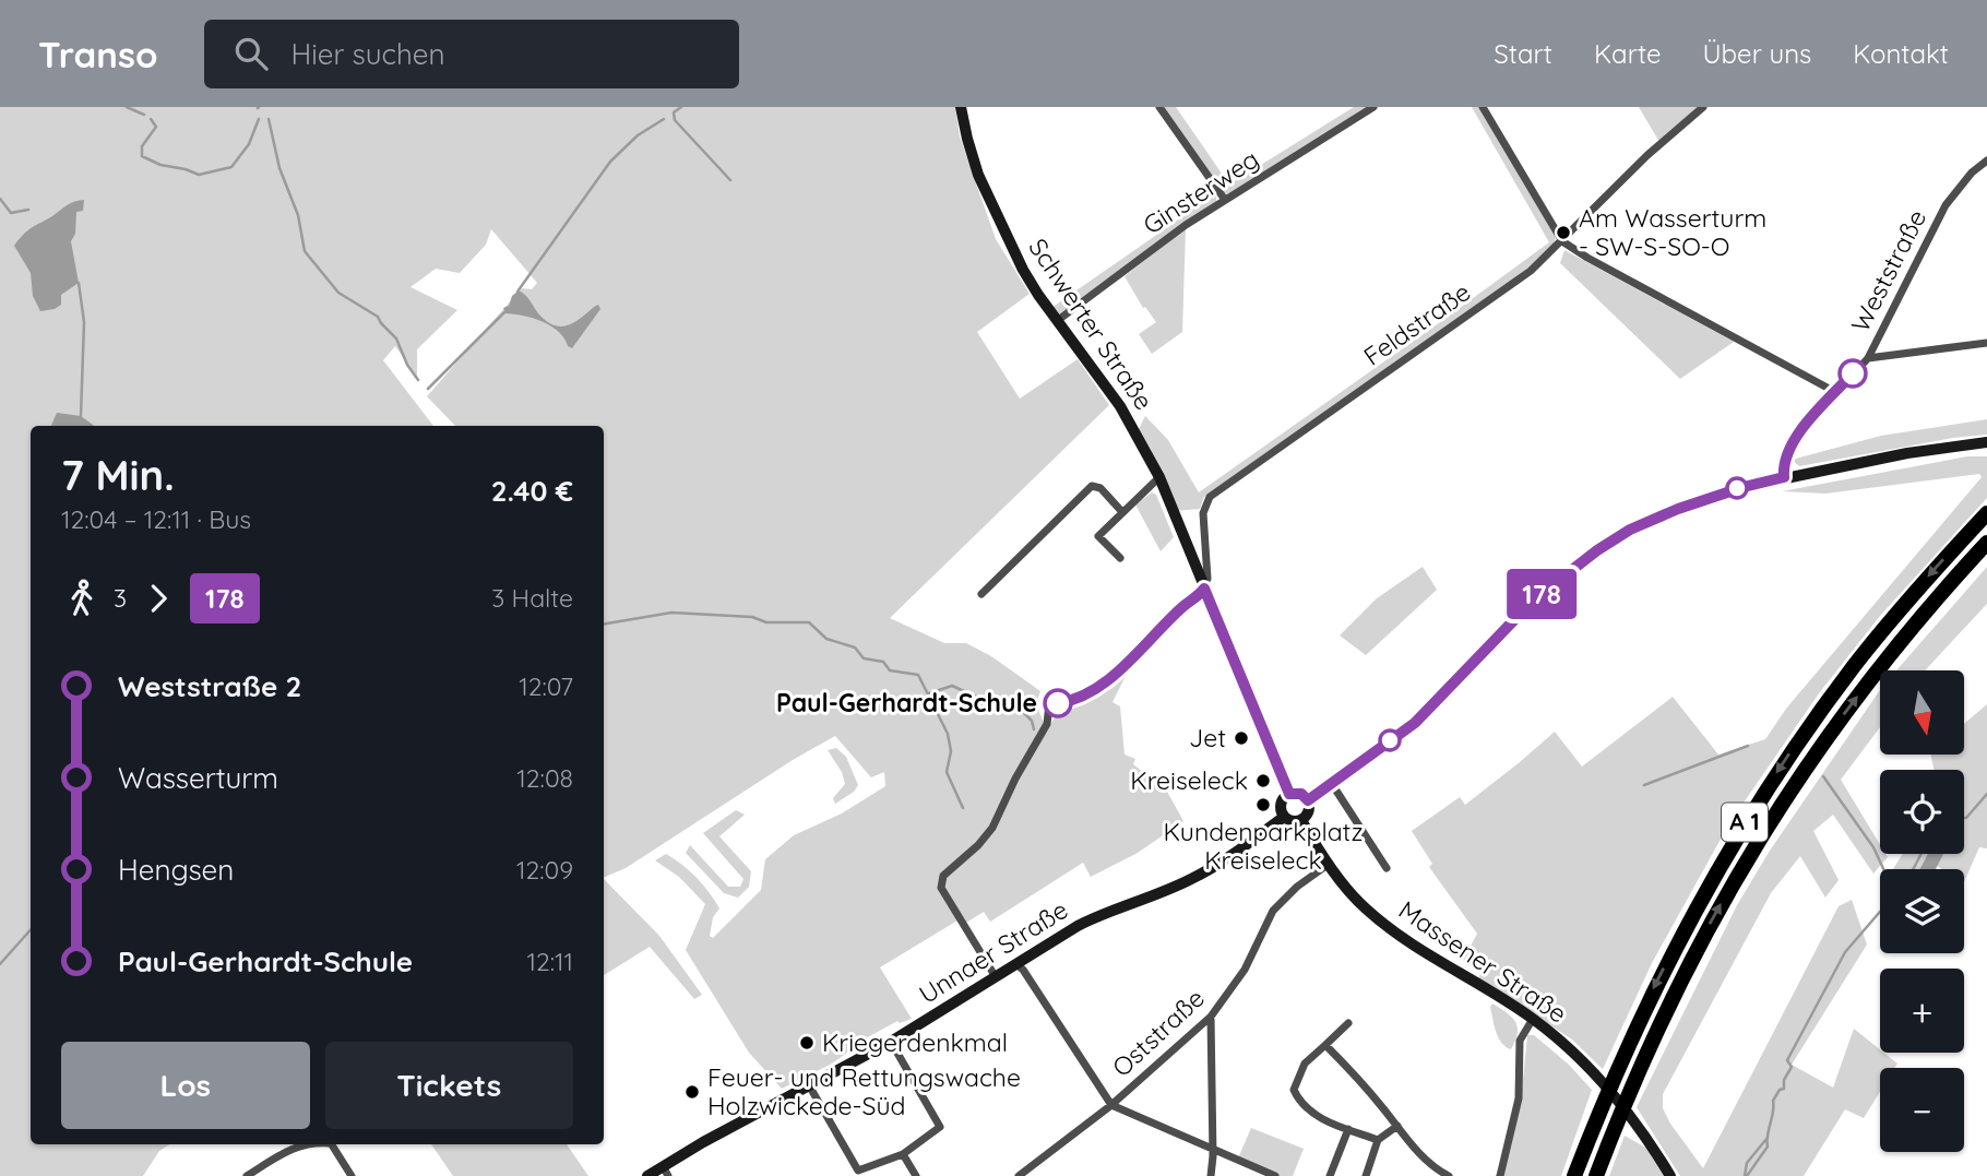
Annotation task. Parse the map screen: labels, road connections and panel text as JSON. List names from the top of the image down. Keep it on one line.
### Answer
{"streets":{"highway":["A 1"],"main road":["Schwerter Straße","Unnaer Straße","Massener Straße"],"street":["Ginsterweg","Weststraße","Feldstraße","Oststraße"]},"crossings":[["Ginsterweg","Schwerter Straße"],["Schwerter Straße","Feldstraße"],["Schwerter Straße","Unnaer Straße"],["Schwerter Straße","Massener Straße"],["Unnaer Straße","Massener Straße"],["Massener Straße","Oststraße"]],"places":["Am Wasserturm - SW-S-SO-O","Paul-Gerhardt-Schule","Jet","Kreiseleck","Kundenparkplatz Kreiseleck","Kriegerdenkmal","Feuer- und Rettungswache Holzwickede-Süd"],"lines":["bus line 178"],"north":"bottom","page":{"header":"Transo","search":"Hier suchen","nav":["Start","Karte","Über uns","Kontakt"],"on_map":"178","heading":["7 Min.","12:04 – 12:11 · Bus","2.40 €"],"legs":["3","178","3 Halte"],"list":[{"name":"Weststraße 2","value":"12:07"},{"name":"Wasserturm","value":"12:08"},{"name":"Hengsen","value":"12:09"},{"name":"Paul-Gerhardt-Schule","value":"12:11"}],"map_buttons":["+","−"],"buttons":["Los","Tickets"]}}
